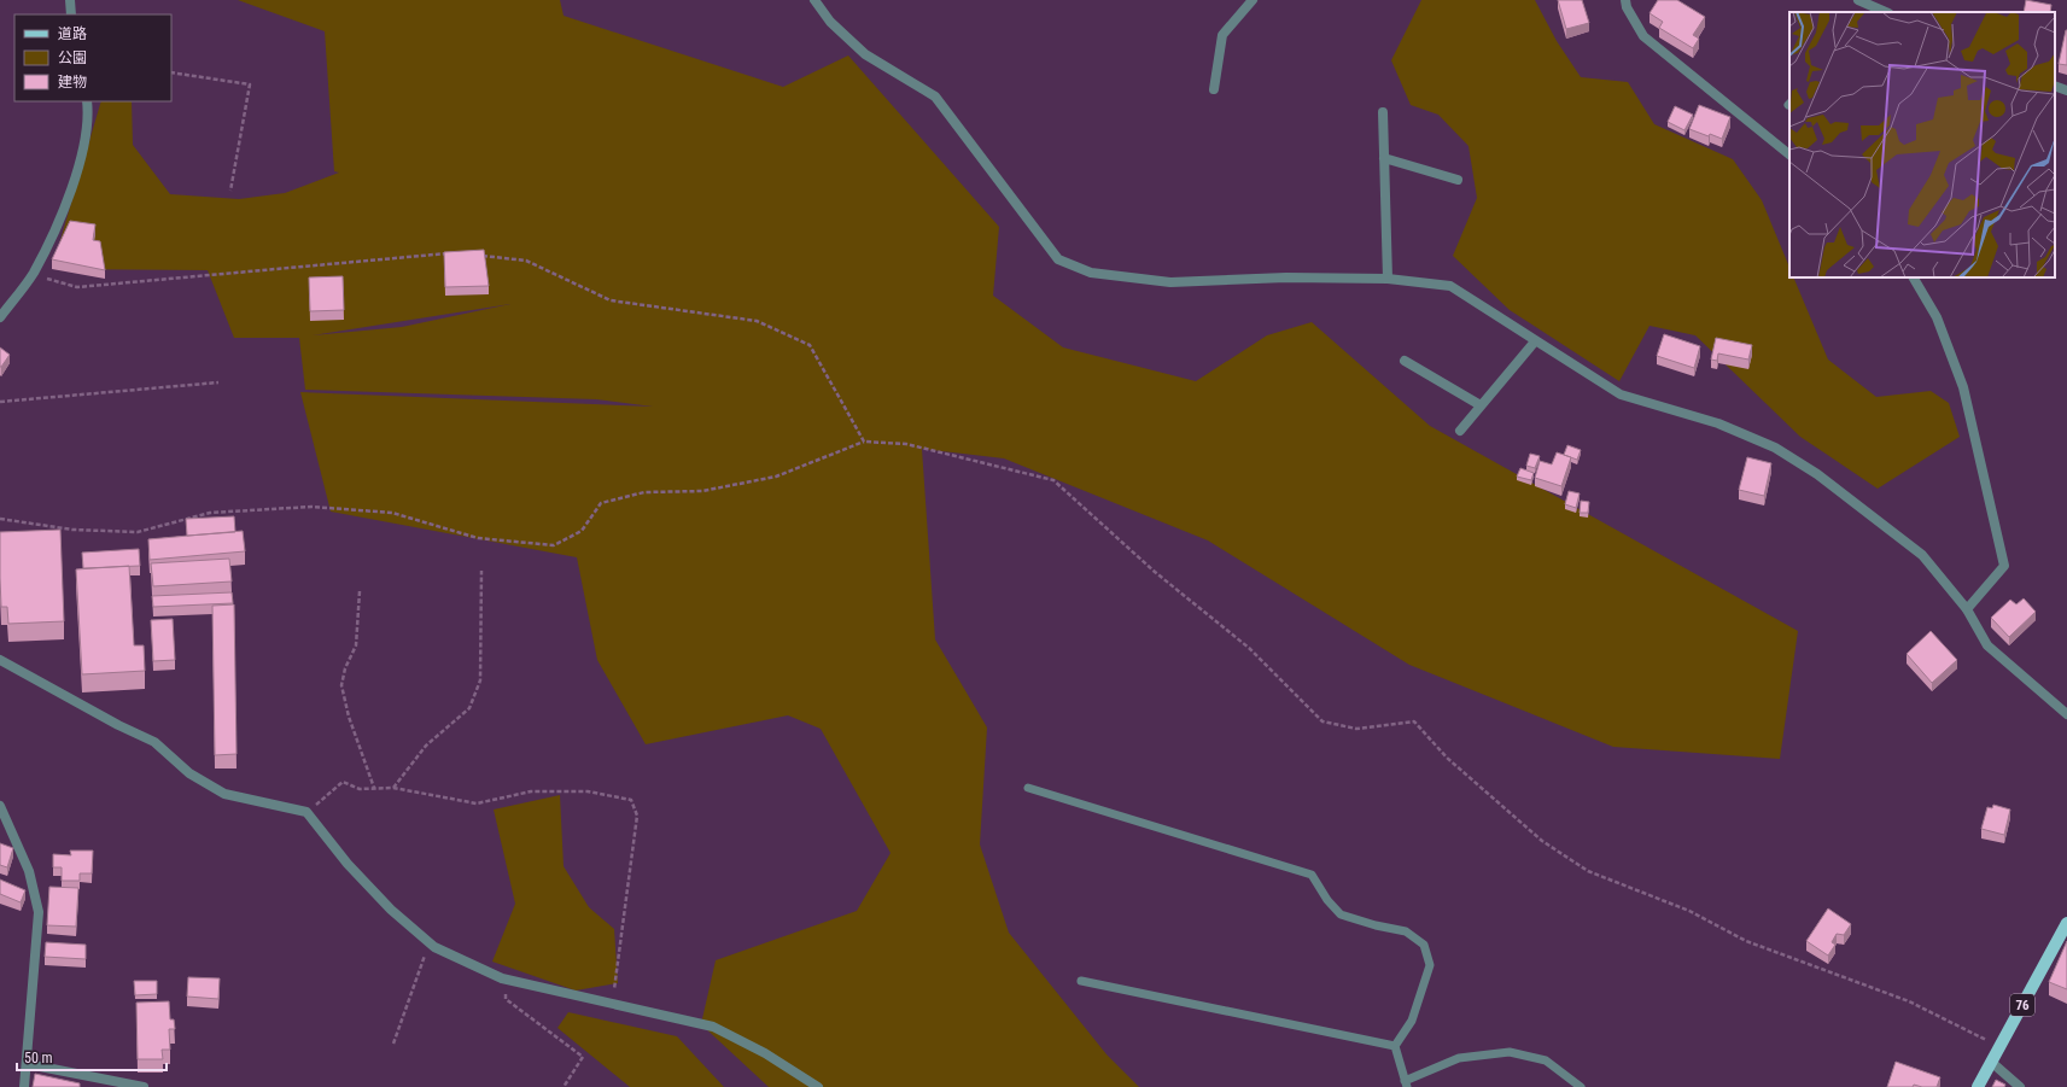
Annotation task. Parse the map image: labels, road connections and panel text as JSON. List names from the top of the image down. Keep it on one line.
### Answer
{"streets":{"main road":["76"]},"legend":["道路","公園","建物"],"scale_bar":"50 m"}
